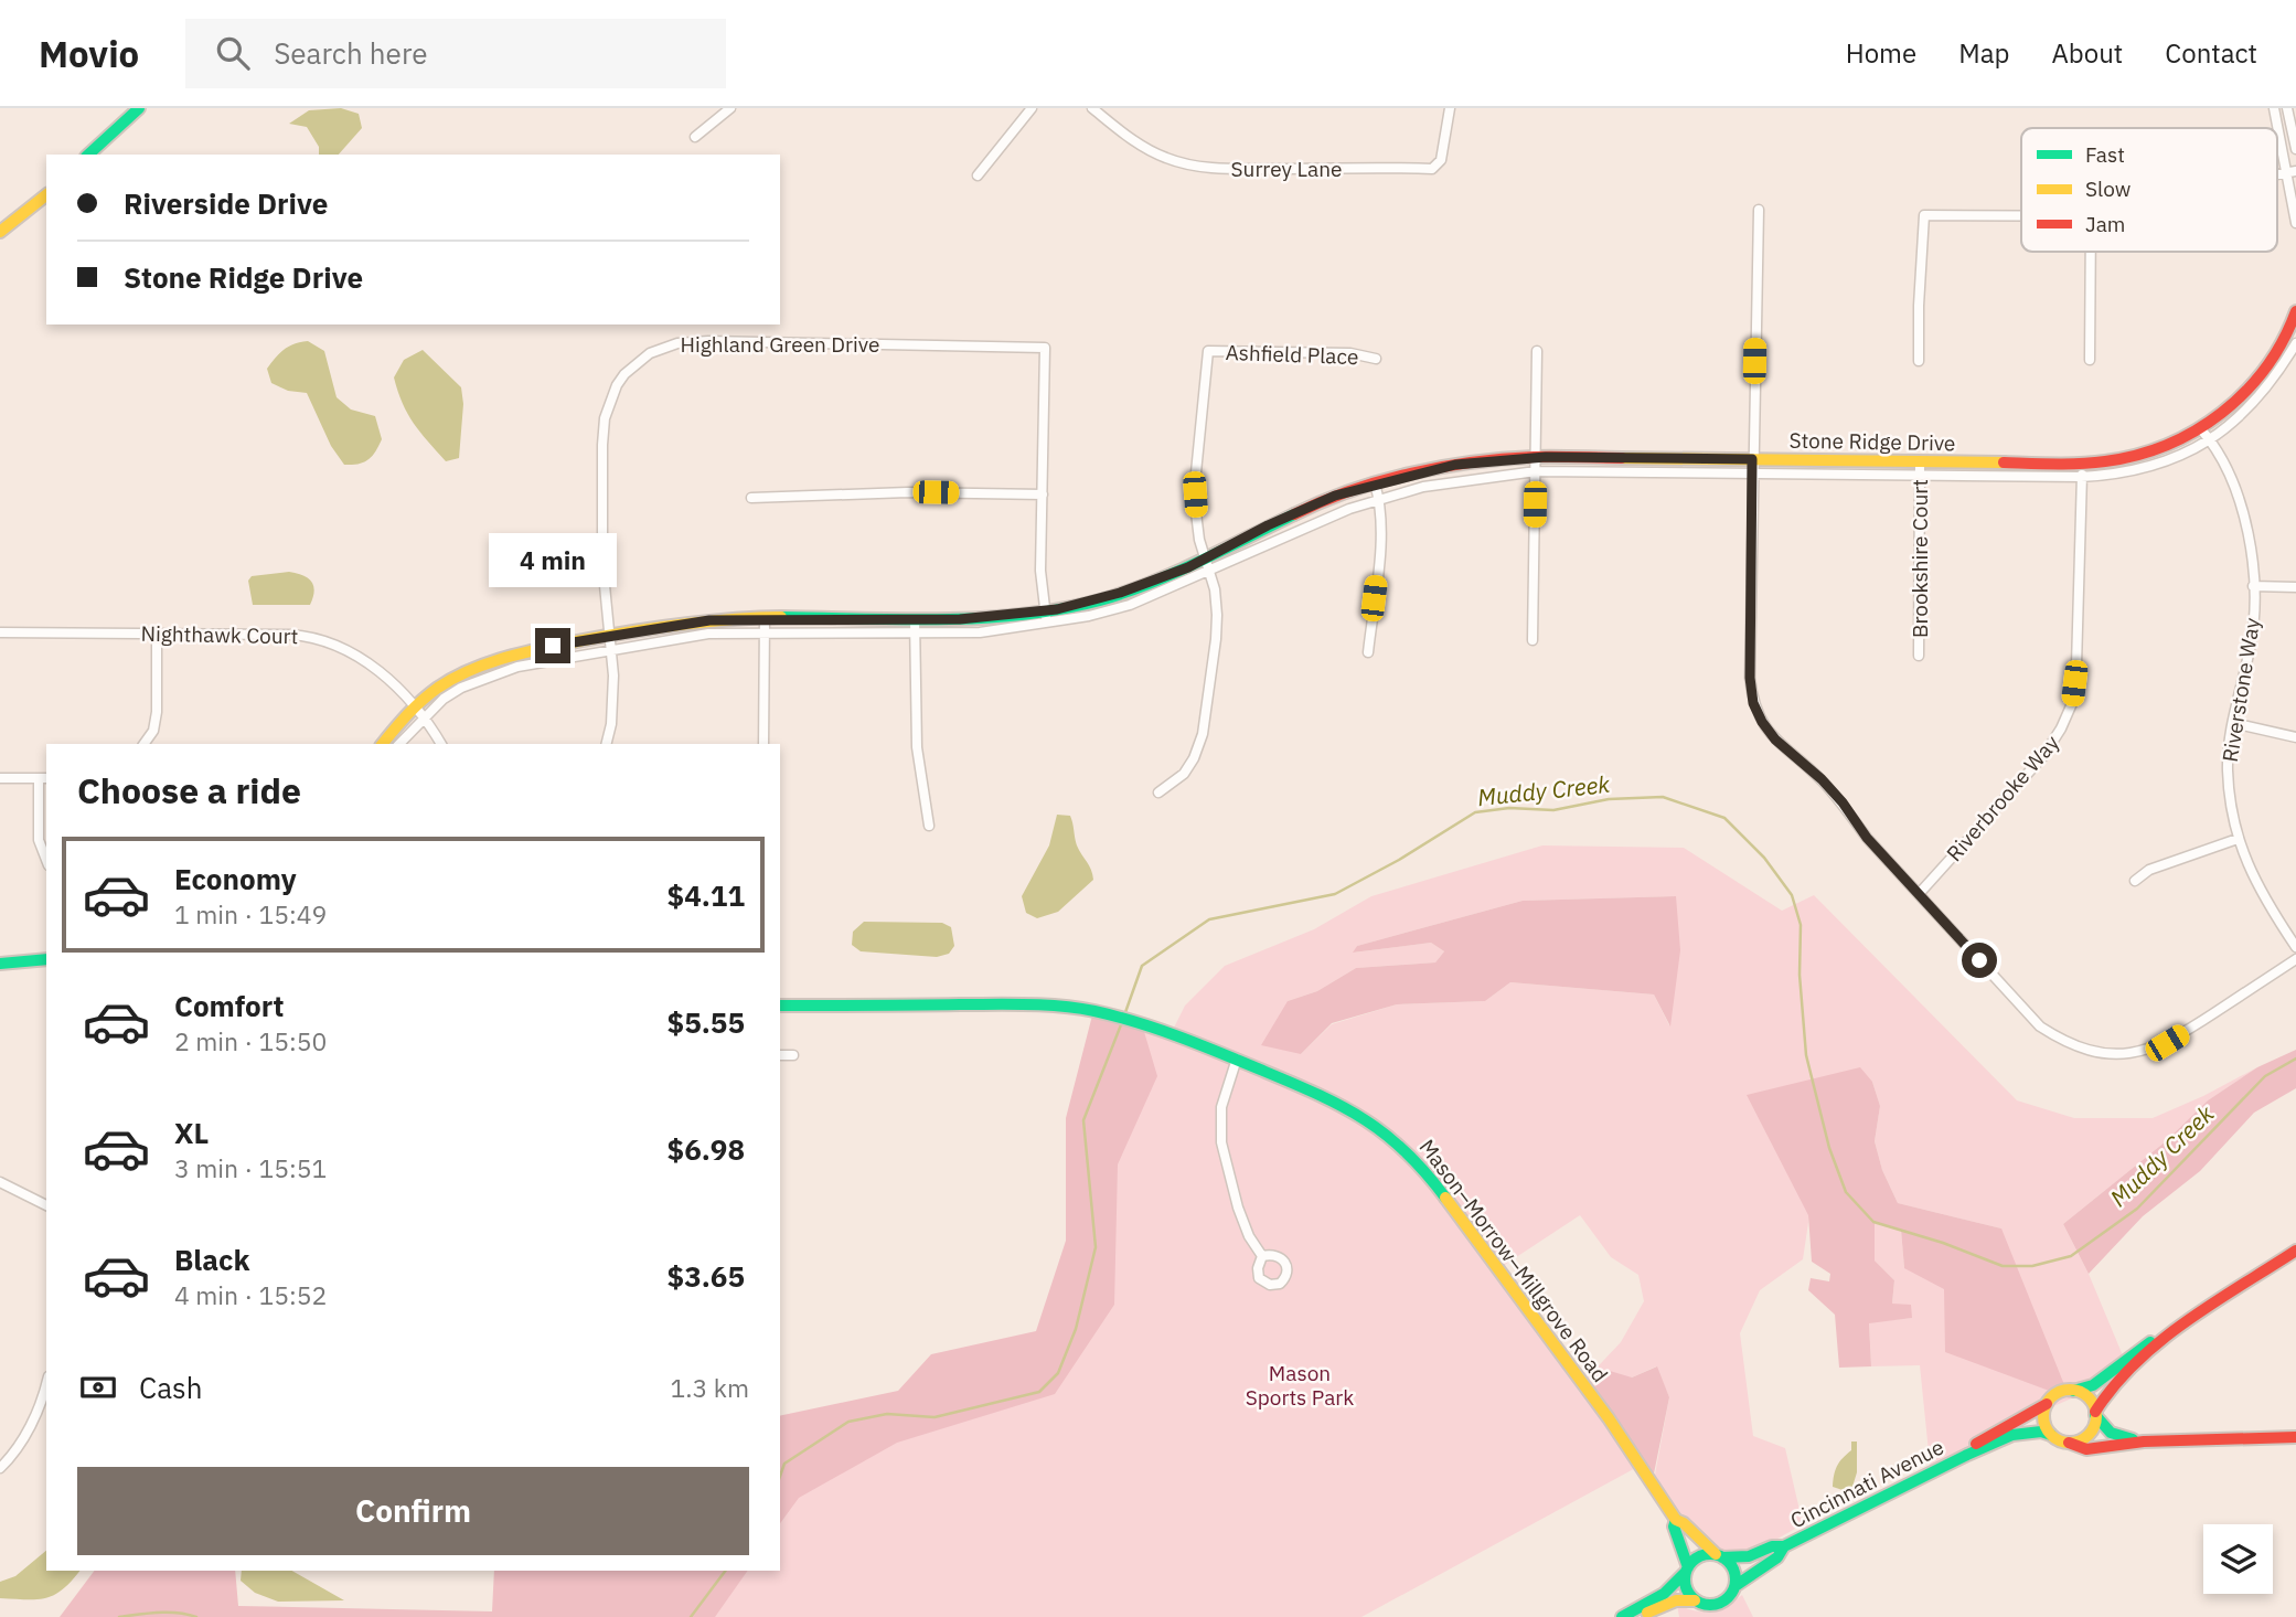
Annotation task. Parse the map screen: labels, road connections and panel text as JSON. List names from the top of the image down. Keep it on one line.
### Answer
{"streets":{"street":["Surrey Lane","Highland Green Drive","Ashfield Place","Stone Ridge Drive","Brookshire Court","Nighthawk Court","Riverstone Way","Riverbrooke Way","Mason–Morrow–Millgrove Road","Cincinnati Avenue"]},"crossings":[["Highland Green Drive","Stone Ridge Drive"],["Ashfield Place","Stone Ridge Drive"],["Stone Ridge Drive","Brookshire Court"],["Stone Ridge Drive","Nighthawk Court"],["Stone Ridge Drive","Riverstone Way"],["Stone Ridge Drive","Riverbrooke Way"],["Mason–Morrow–Millgrove Road","Cincinnati Avenue"]],"water":["Muddy Creek"],"parks":["Mason Sports Park"],"legend":["Fast","Slow","Jam"],"page":{"header":"Movio","search":"Search here","nav":["Home","Map","About","Contact"],"banner":["Riverside Drive","Stone Ridge Drive"],"bubble":"4 min","heading":"Choose a ride","list":[{"name":"Economy","note":"1 min · 15:49","value":"$4.11"},{"name":"Comfort","note":"2 min · 15:50","value":"$5.55"},{"name":"XL","note":"3 min · 15:51","value":"$6.98"},{"name":"Black","note":"4 min · 15:52","value":"$3.65"}],"pay":["Cash","1.3 km"],"buttons":"Confirm"}}
